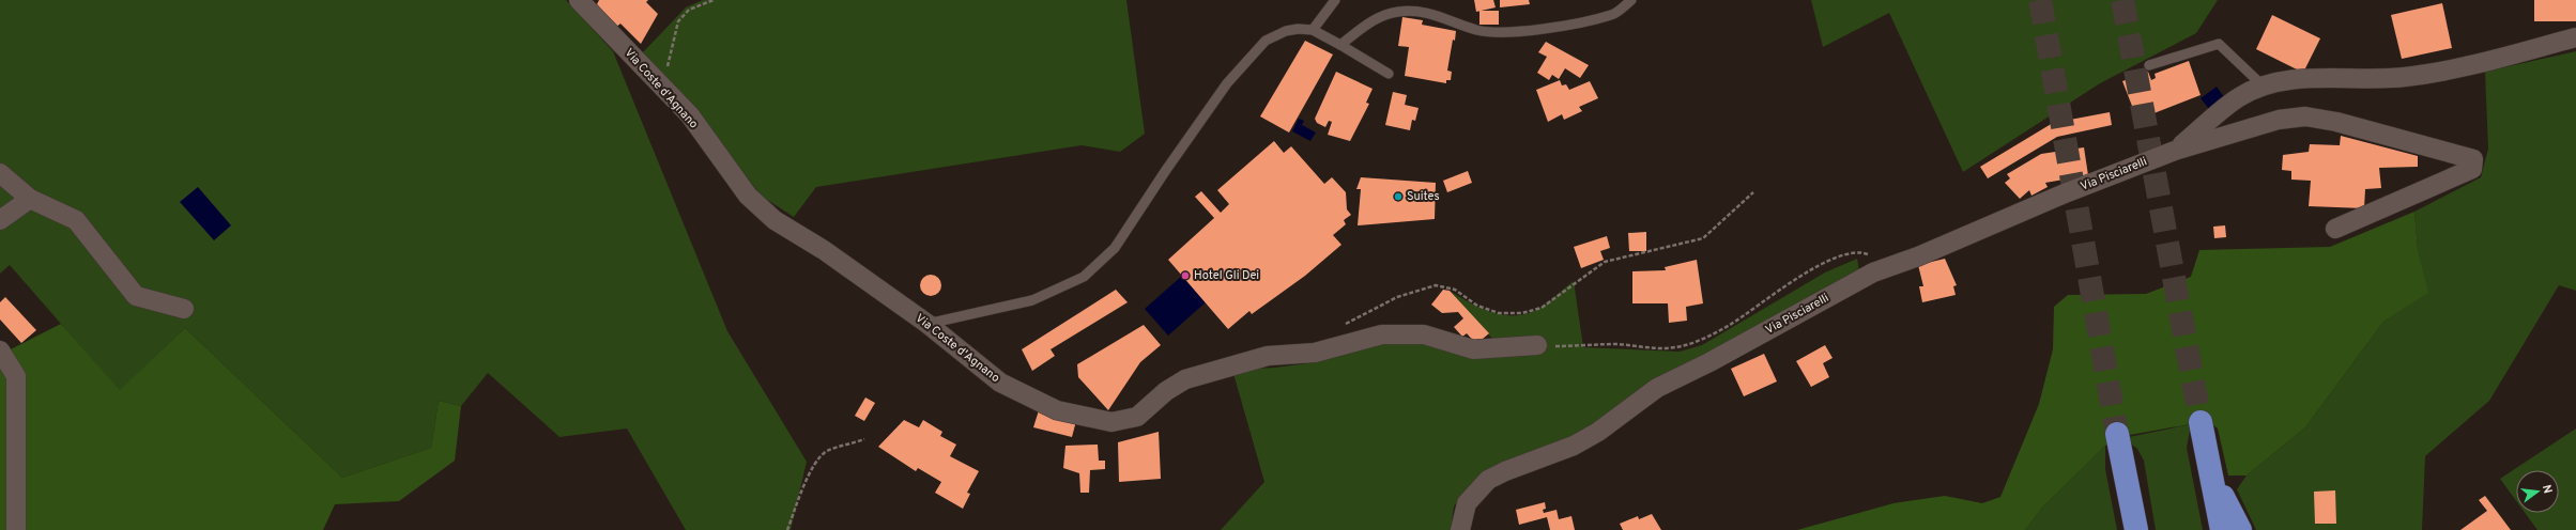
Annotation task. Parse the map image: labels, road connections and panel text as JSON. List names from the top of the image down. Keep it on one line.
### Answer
{"streets":{"street":["Via Coste d'Agnano","Via Pisciarelli"]},"places":["Suites","Hotel Gli Dei"],"north":"right"}
